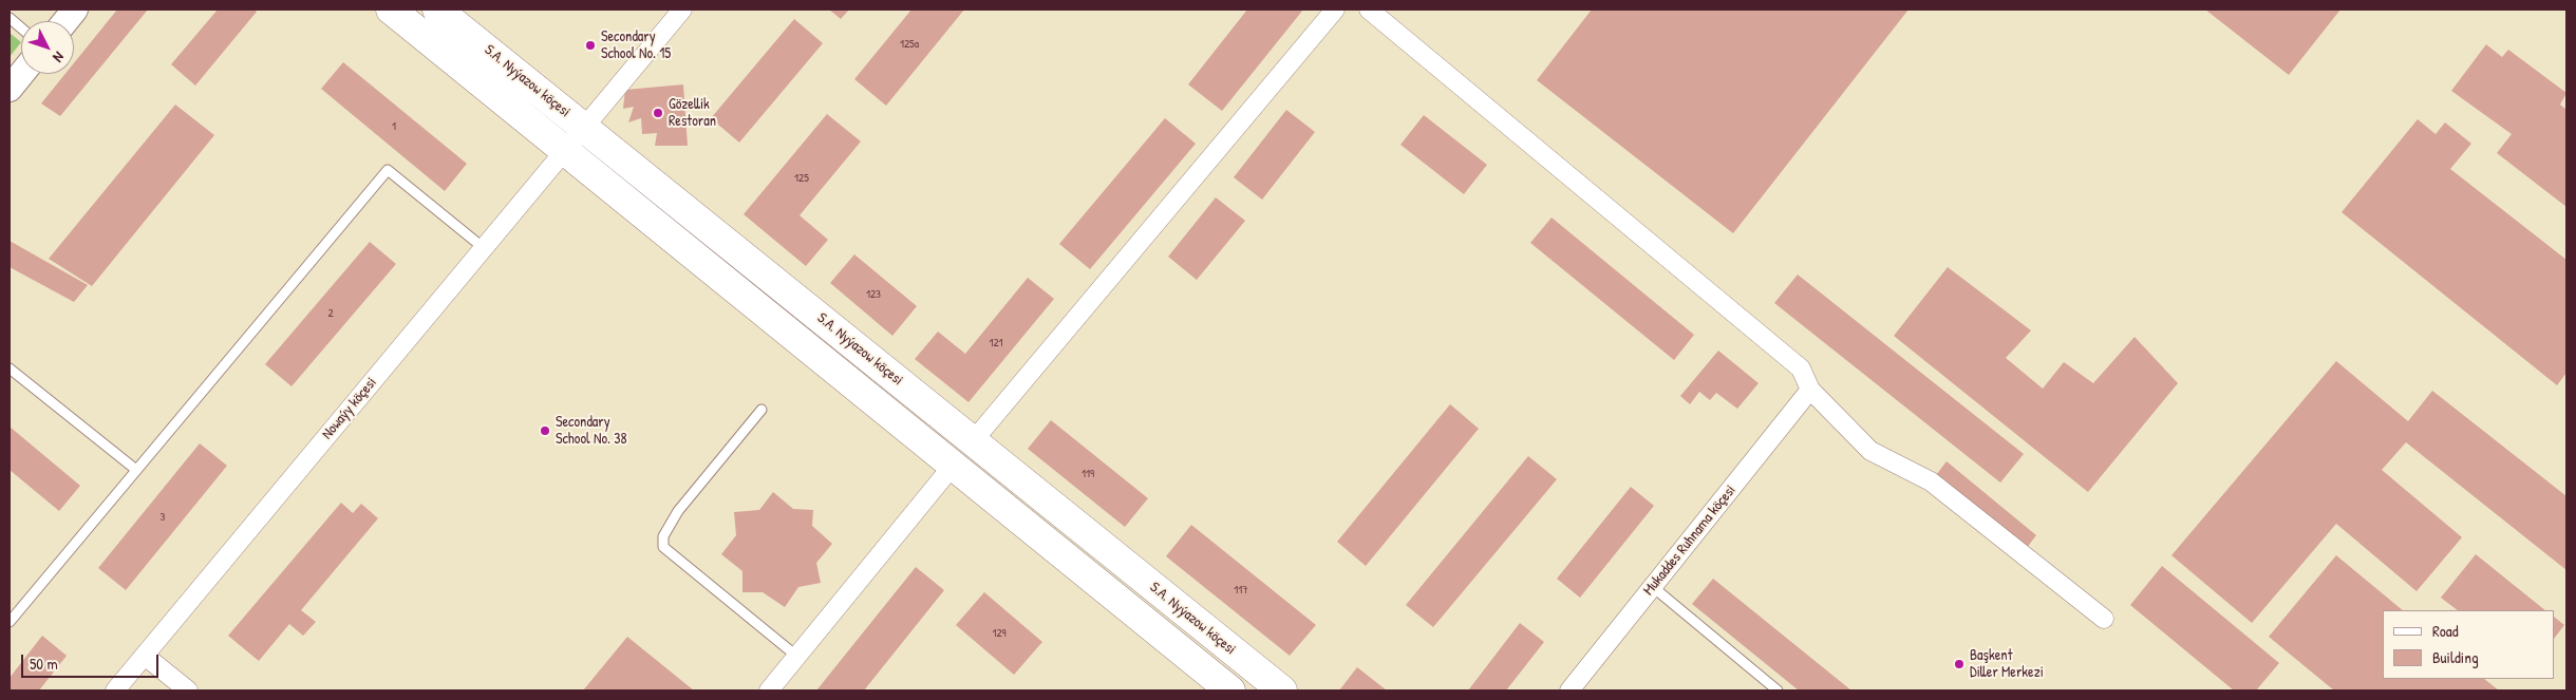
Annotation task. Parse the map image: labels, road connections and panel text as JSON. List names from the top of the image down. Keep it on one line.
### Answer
{"streets":{"main road":["S.A. Nyýazow köçesi"],"street":["Nowaýy köçesi","Mukaddes Ruhnama köçesi"]},"crossings":[["S.A. Nyýazow köçesi","Nowaýy köçesi"]],"places":["Secondary School No. 15","Gözellik Restoran","Secondary School No. 38","Başkent Diller Merkezi"],"house_numbers":["125a","1","125","123","2","121","119","3","117","129"],"legend":["Road","Building"],"scale_bar":"50 m","north":"bottom right"}
